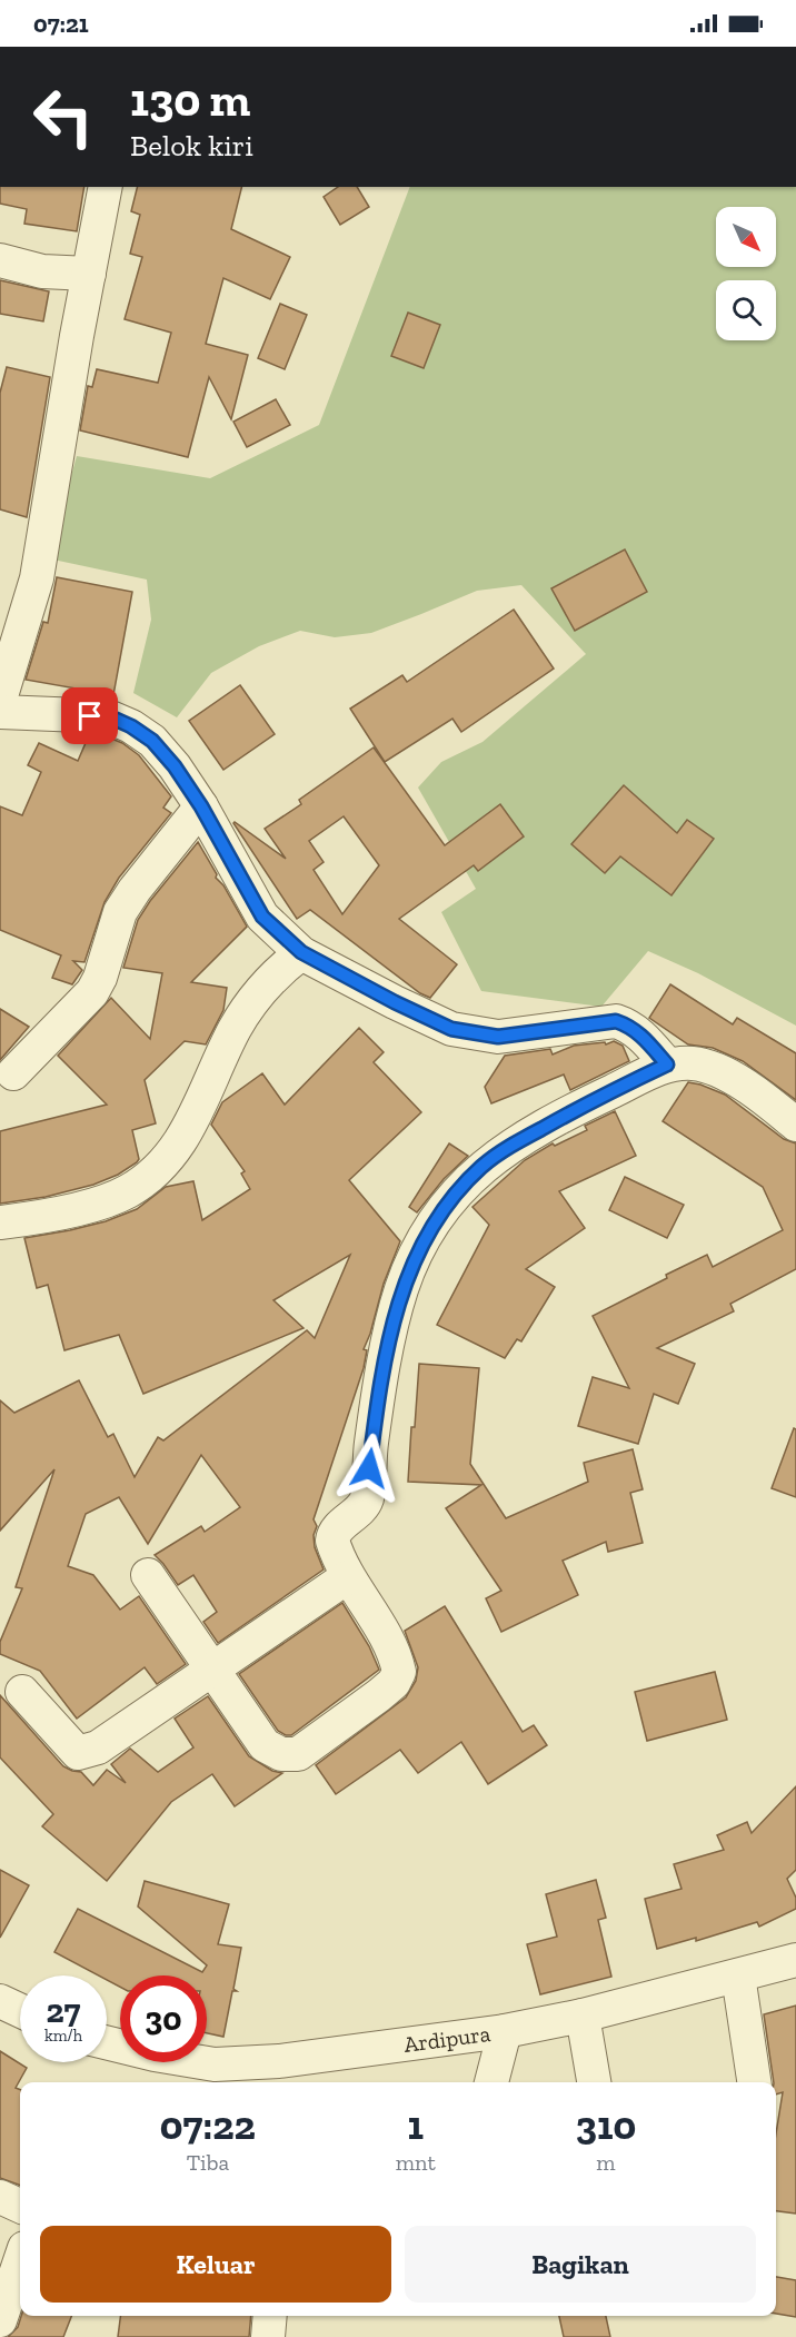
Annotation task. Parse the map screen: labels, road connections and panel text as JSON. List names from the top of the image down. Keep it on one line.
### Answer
{"streets":{"street":["Ardipura"]},"north":"bottom right","page":{"status":"07:21","turn":["130 m","Belok kiri"],"speed":"27 km/h","limit":"30","eta":["07:22","Tiba","1","mnt","310","m"],"buttons":["Keluar","Bagikan"]}}
